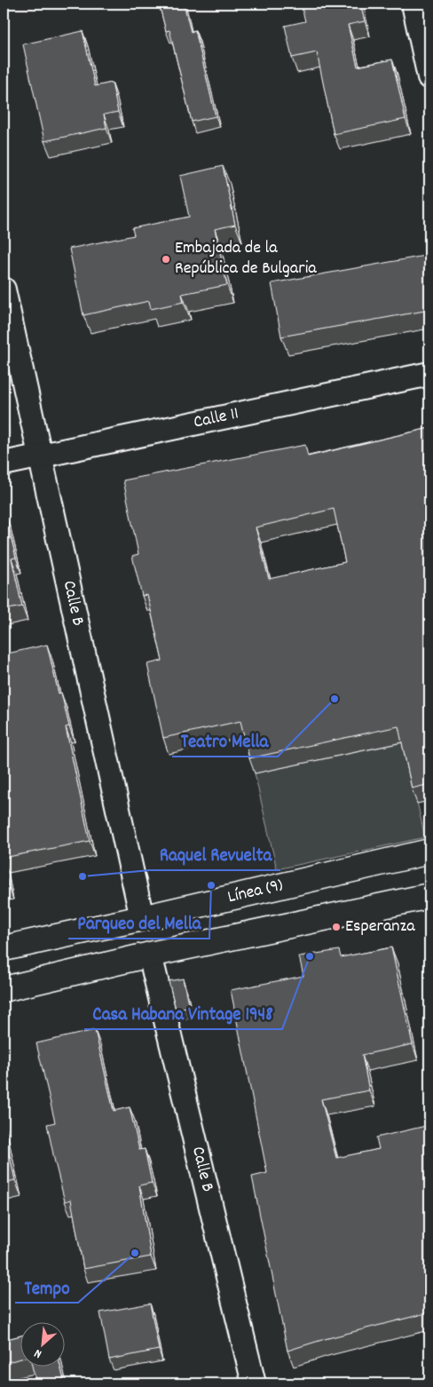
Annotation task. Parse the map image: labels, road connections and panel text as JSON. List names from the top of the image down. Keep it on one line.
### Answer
{"streets":{"main road":["Línea (9)"],"street":["Calle 11","Calle B"]},"crossings":[["Calle 11","Calle B"],["Calle B","Línea (9)"]],"places":["Embajada de la República de Bulgaria","Teatro Mella","Raquel Revuelta","Parqueo del Mella","Esperanza","Casa Habana Vintage 1948","Tempo"],"north":"bottom left"}
